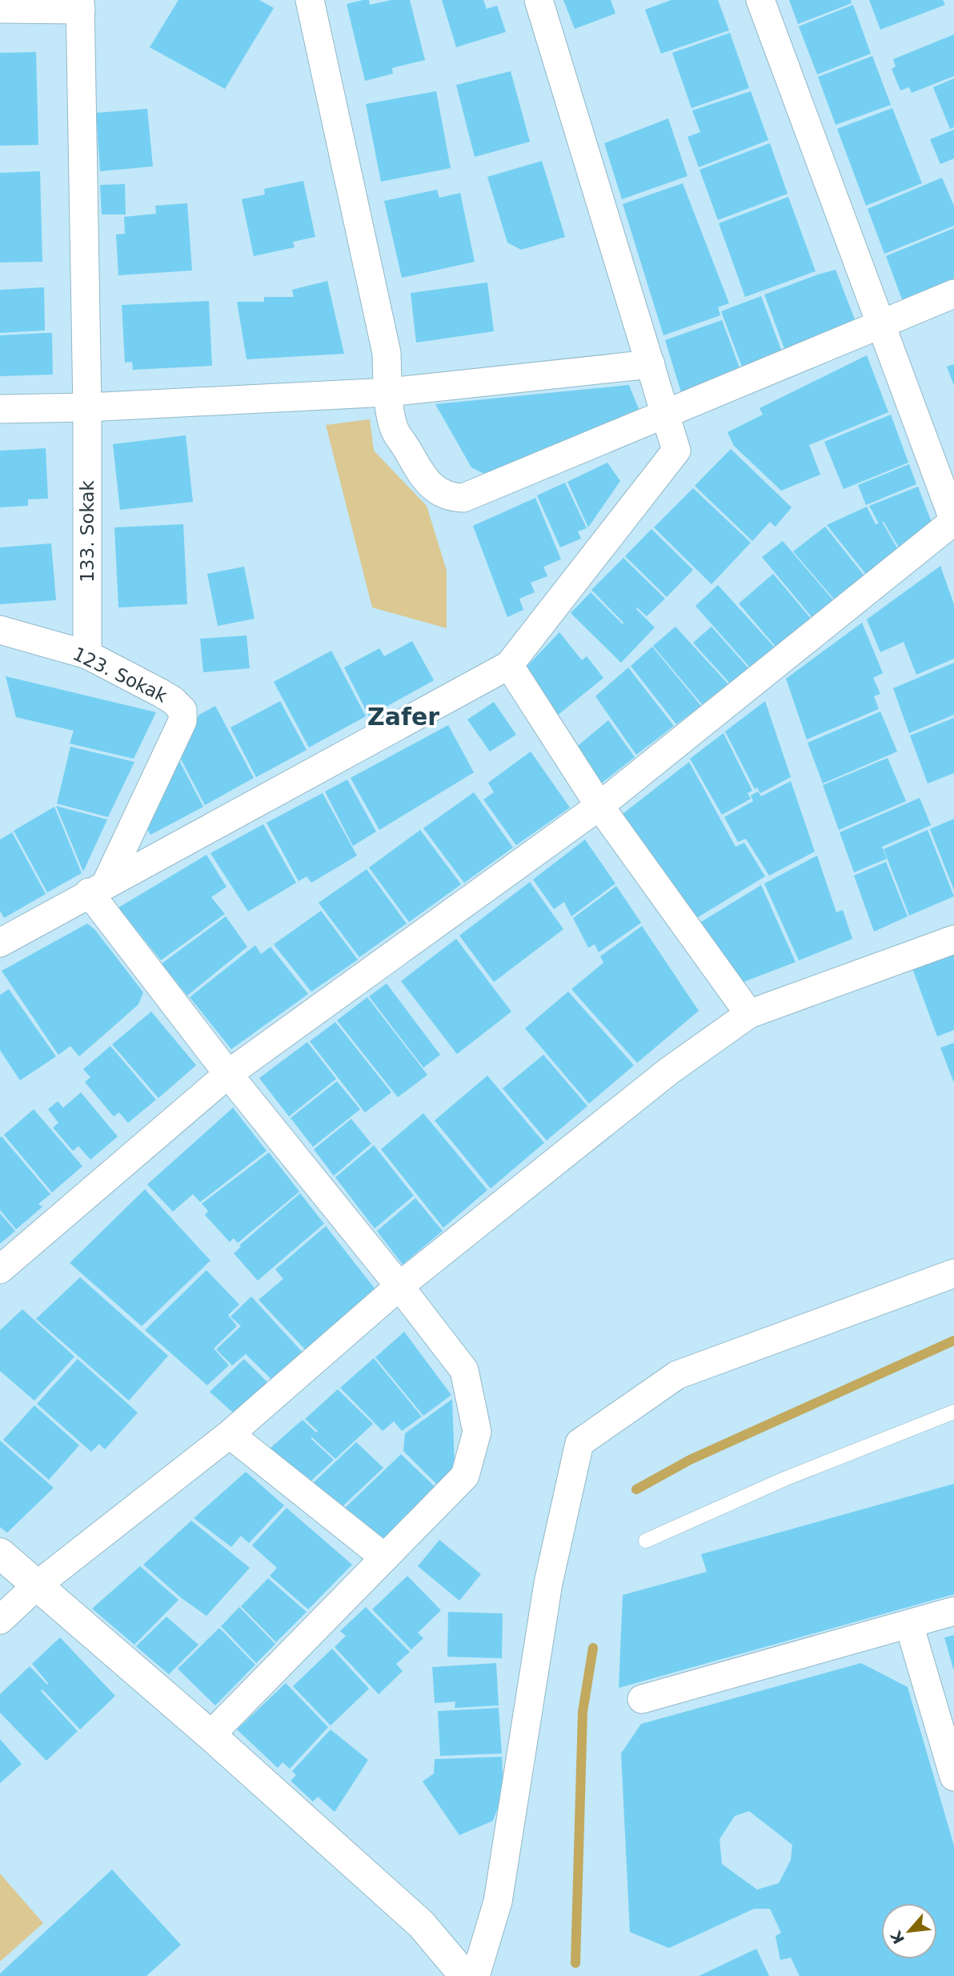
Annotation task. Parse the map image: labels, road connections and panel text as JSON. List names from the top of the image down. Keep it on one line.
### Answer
{"streets":{"street":["133. Sokak","123. Sokak"]},"crossings":[["133. Sokak","123. Sokak"]],"districts":["Zafer"],"north":"bottom left"}
